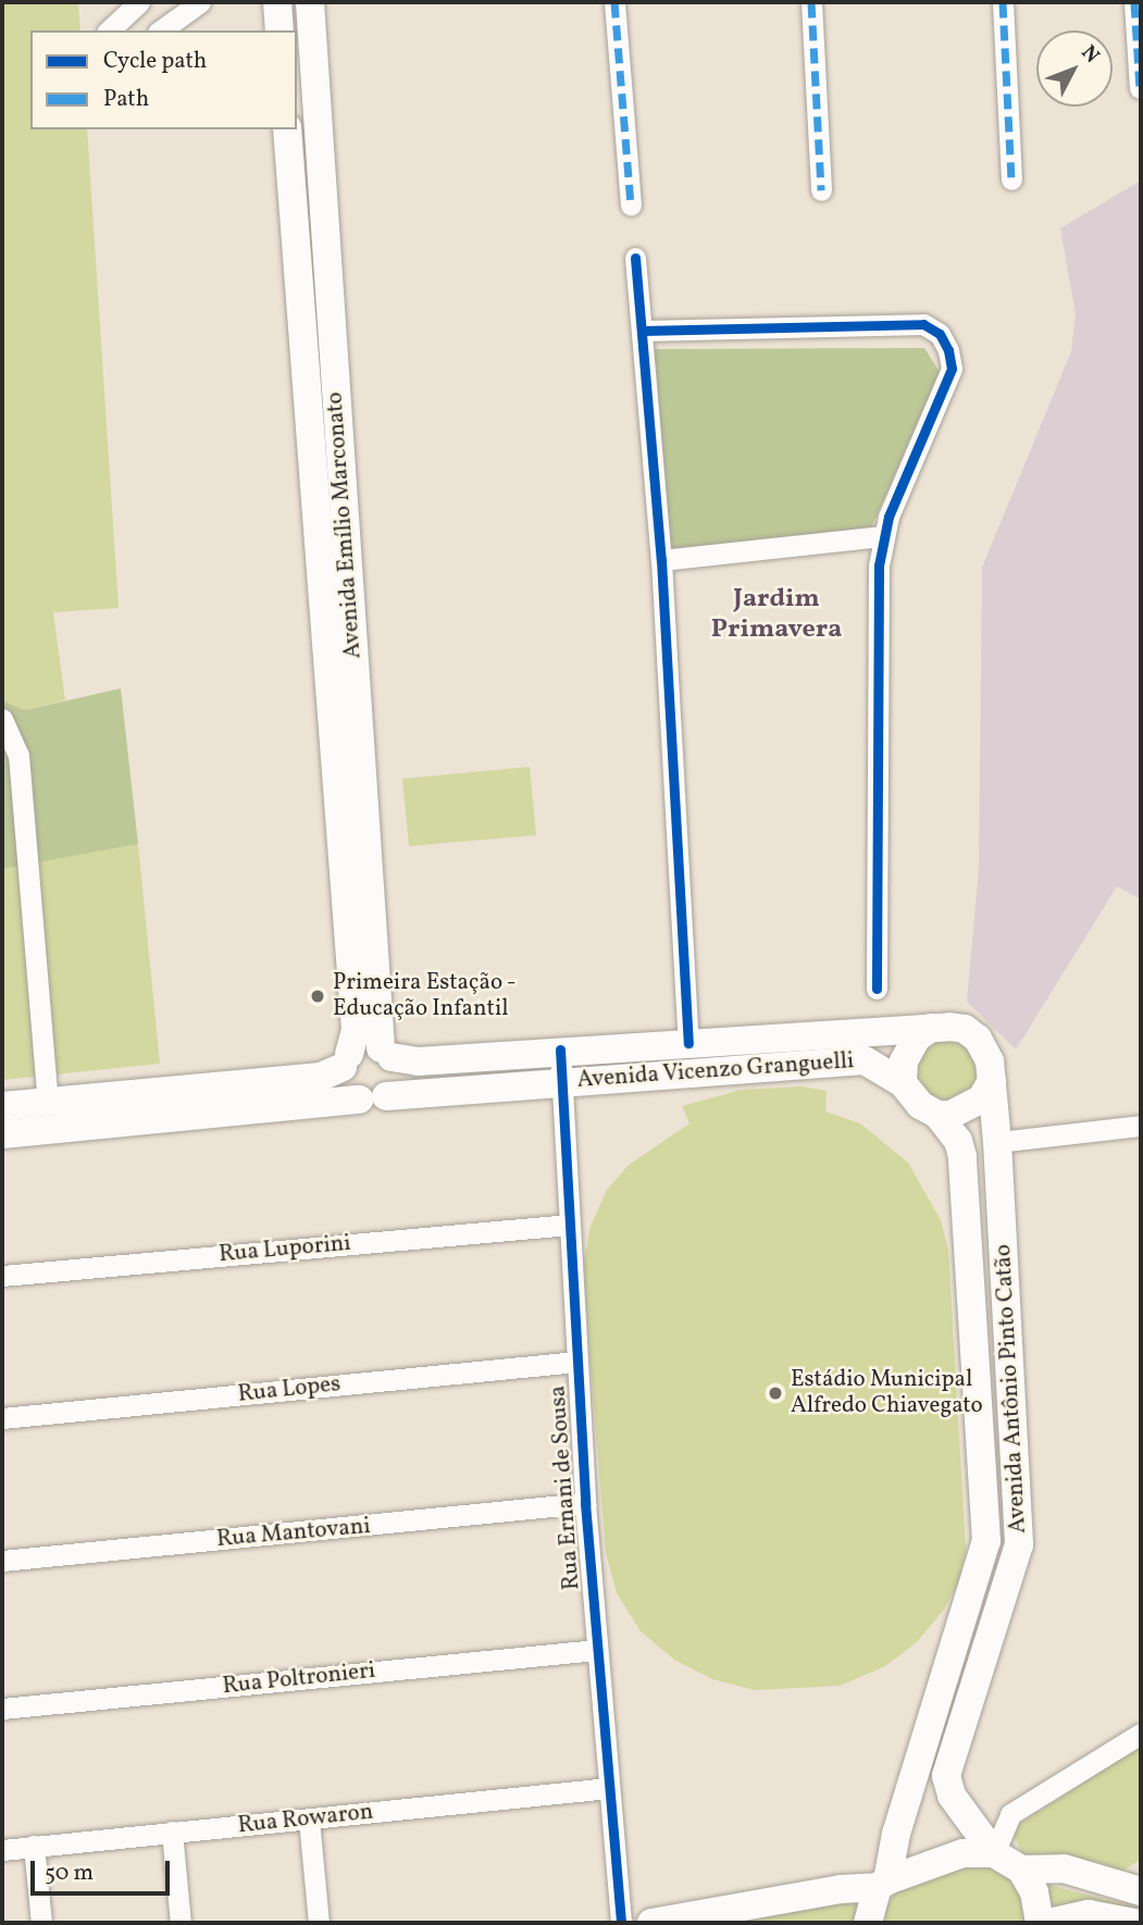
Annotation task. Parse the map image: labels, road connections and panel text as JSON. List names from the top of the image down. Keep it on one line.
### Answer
{"streets":{"main road":["Avenida Emílio Marconato","Avenida Vicenzo Granguelli","Avenida Antônio Pinto Catão"],"street":["Rua Luporini","Rua Lopes","Rua Ernani de Sousa","Rua Mantovani","Rua Poltronieri","Rua Rowaron"]},"crossings":[["Avenida Emílio Marconato","Avenida Vicenzo Granguelli"],["Avenida Vicenzo Granguelli","Avenida Antônio Pinto Catão"],["Avenida Vicenzo Granguelli","Rua Ernani de Sousa"],["Rua Luporini","Rua Ernani de Sousa"],["Rua Lopes","Rua Ernani de Sousa"],["Rua Ernani de Sousa","Rua Mantovani"],["Rua Ernani de Sousa","Rua Poltronieri"],["Rua Ernani de Sousa","Rua Rowaron"]],"districts":["Jardim Primavera"],"places":["Primeira Estação - Educação Infantil","Estádio Municipal Alfredo Chiavegato"],"legend":["Cycle path","Path"],"scale_bar":"50 m","north":"top right"}
